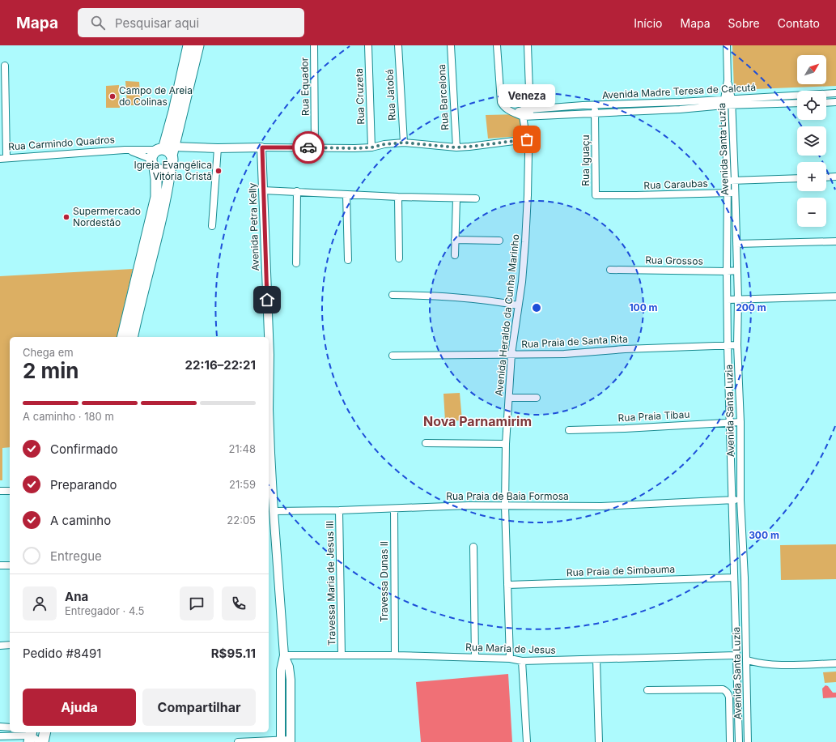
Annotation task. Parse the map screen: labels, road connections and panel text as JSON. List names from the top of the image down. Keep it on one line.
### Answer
{"streets":{"street":["Rua Equador","Avenida Madre Teresa de Calcutá","Rua Jatobá","Rua Cruzeta","Rua Barcelona","Rua Carmindo Quadros","Avenida Santa Luzia","Rua Iguaçu","Rua Caraubas","Avenida Petra Kelly","Rua Grossos","Avenida Heraldo da Cunha Marinho","Rua Praia de Santa Rita","Rua Praia Tibau","Rua Praia de Baia Formosa","Rua Praia de Simbauma","Travessa Dunas II","Travessa Maria de Jesus III","Rua Maria de Jesus"]},"crossings":[["Rua Equador","Rua Carmindo Quadros"],["Avenida Madre Teresa de Calcutá","Avenida Santa Luzia"],["Avenida Madre Teresa de Calcutá","Rua Iguaçu"],["Avenida Madre Teresa de Calcutá","Avenida Heraldo da Cunha Marinho"],["Rua Jatobá","Rua Carmindo Quadros"],["Rua Cruzeta","Rua Carmindo Quadros"],["Rua Barcelona","Rua Carmindo Quadros"],["Rua Carmindo Quadros","Avenida Petra Kelly"],["Rua Carmindo Quadros","Avenida Heraldo da Cunha Marinho"],["Avenida Santa Luzia","Rua Caraubas"],["Avenida Santa Luzia","Rua Grossos"],["Avenida Santa Luzia","Rua Praia de Santa Rita"],["Avenida Santa Luzia","Rua Praia Tibau"],["Avenida Santa Luzia","Rua Praia de Baia Formosa"],["Avenida Santa Luzia","Rua Praia de Simbauma"],["Avenida Santa Luzia","Rua Maria de Jesus"],["Rua Iguaçu","Rua Caraubas"],["Avenida Petra Kelly","Rua Praia de Baia Formosa"],["Avenida Petra Kelly","Rua Maria de Jesus"],["Avenida Heraldo da Cunha Marinho","Rua Praia de Santa Rita"],["Avenida Heraldo da Cunha Marinho","Rua Praia de Baia Formosa"],["Avenida Heraldo da Cunha Marinho","Rua Praia de Simbauma"],["Avenida Heraldo da Cunha Marinho","Rua Maria de Jesus"],["Rua Praia de Baia Formosa","Travessa Dunas II"],["Rua Praia de Baia Formosa","Travessa Maria de Jesus III"],["Travessa Dunas II","Rua Maria de Jesus"],["Travessa Maria de Jesus III","Rua Maria de Jesus"]],"districts":["Nova Parnamirim"],"places":["Campo de Areia do Colinas","Veneza","Igreja Evangélica Vitória Cristã","Supermercado Nordestão"],"north":"top right","page":{"header":"Mapa","search":"Pesquisar aqui","nav":["Início","Mapa","Sobre","Contato"],"map_buttons":["+","−"],"bubble":"Veneza","heading":["2 min","Chega em","22:16–22:21"],"panel":["Ana","Entregador · 4.5","Pedido #8491","R$95.11"],"bar":"A caminho · 180 m","list":[["Confirmado","21:48"],["Preparando","21:59"],["A caminho","22:05"],"Entregue"],"buttons":["Ajuda","Compartilhar"]},"rings":["100 m","200 m","300 m"]}
